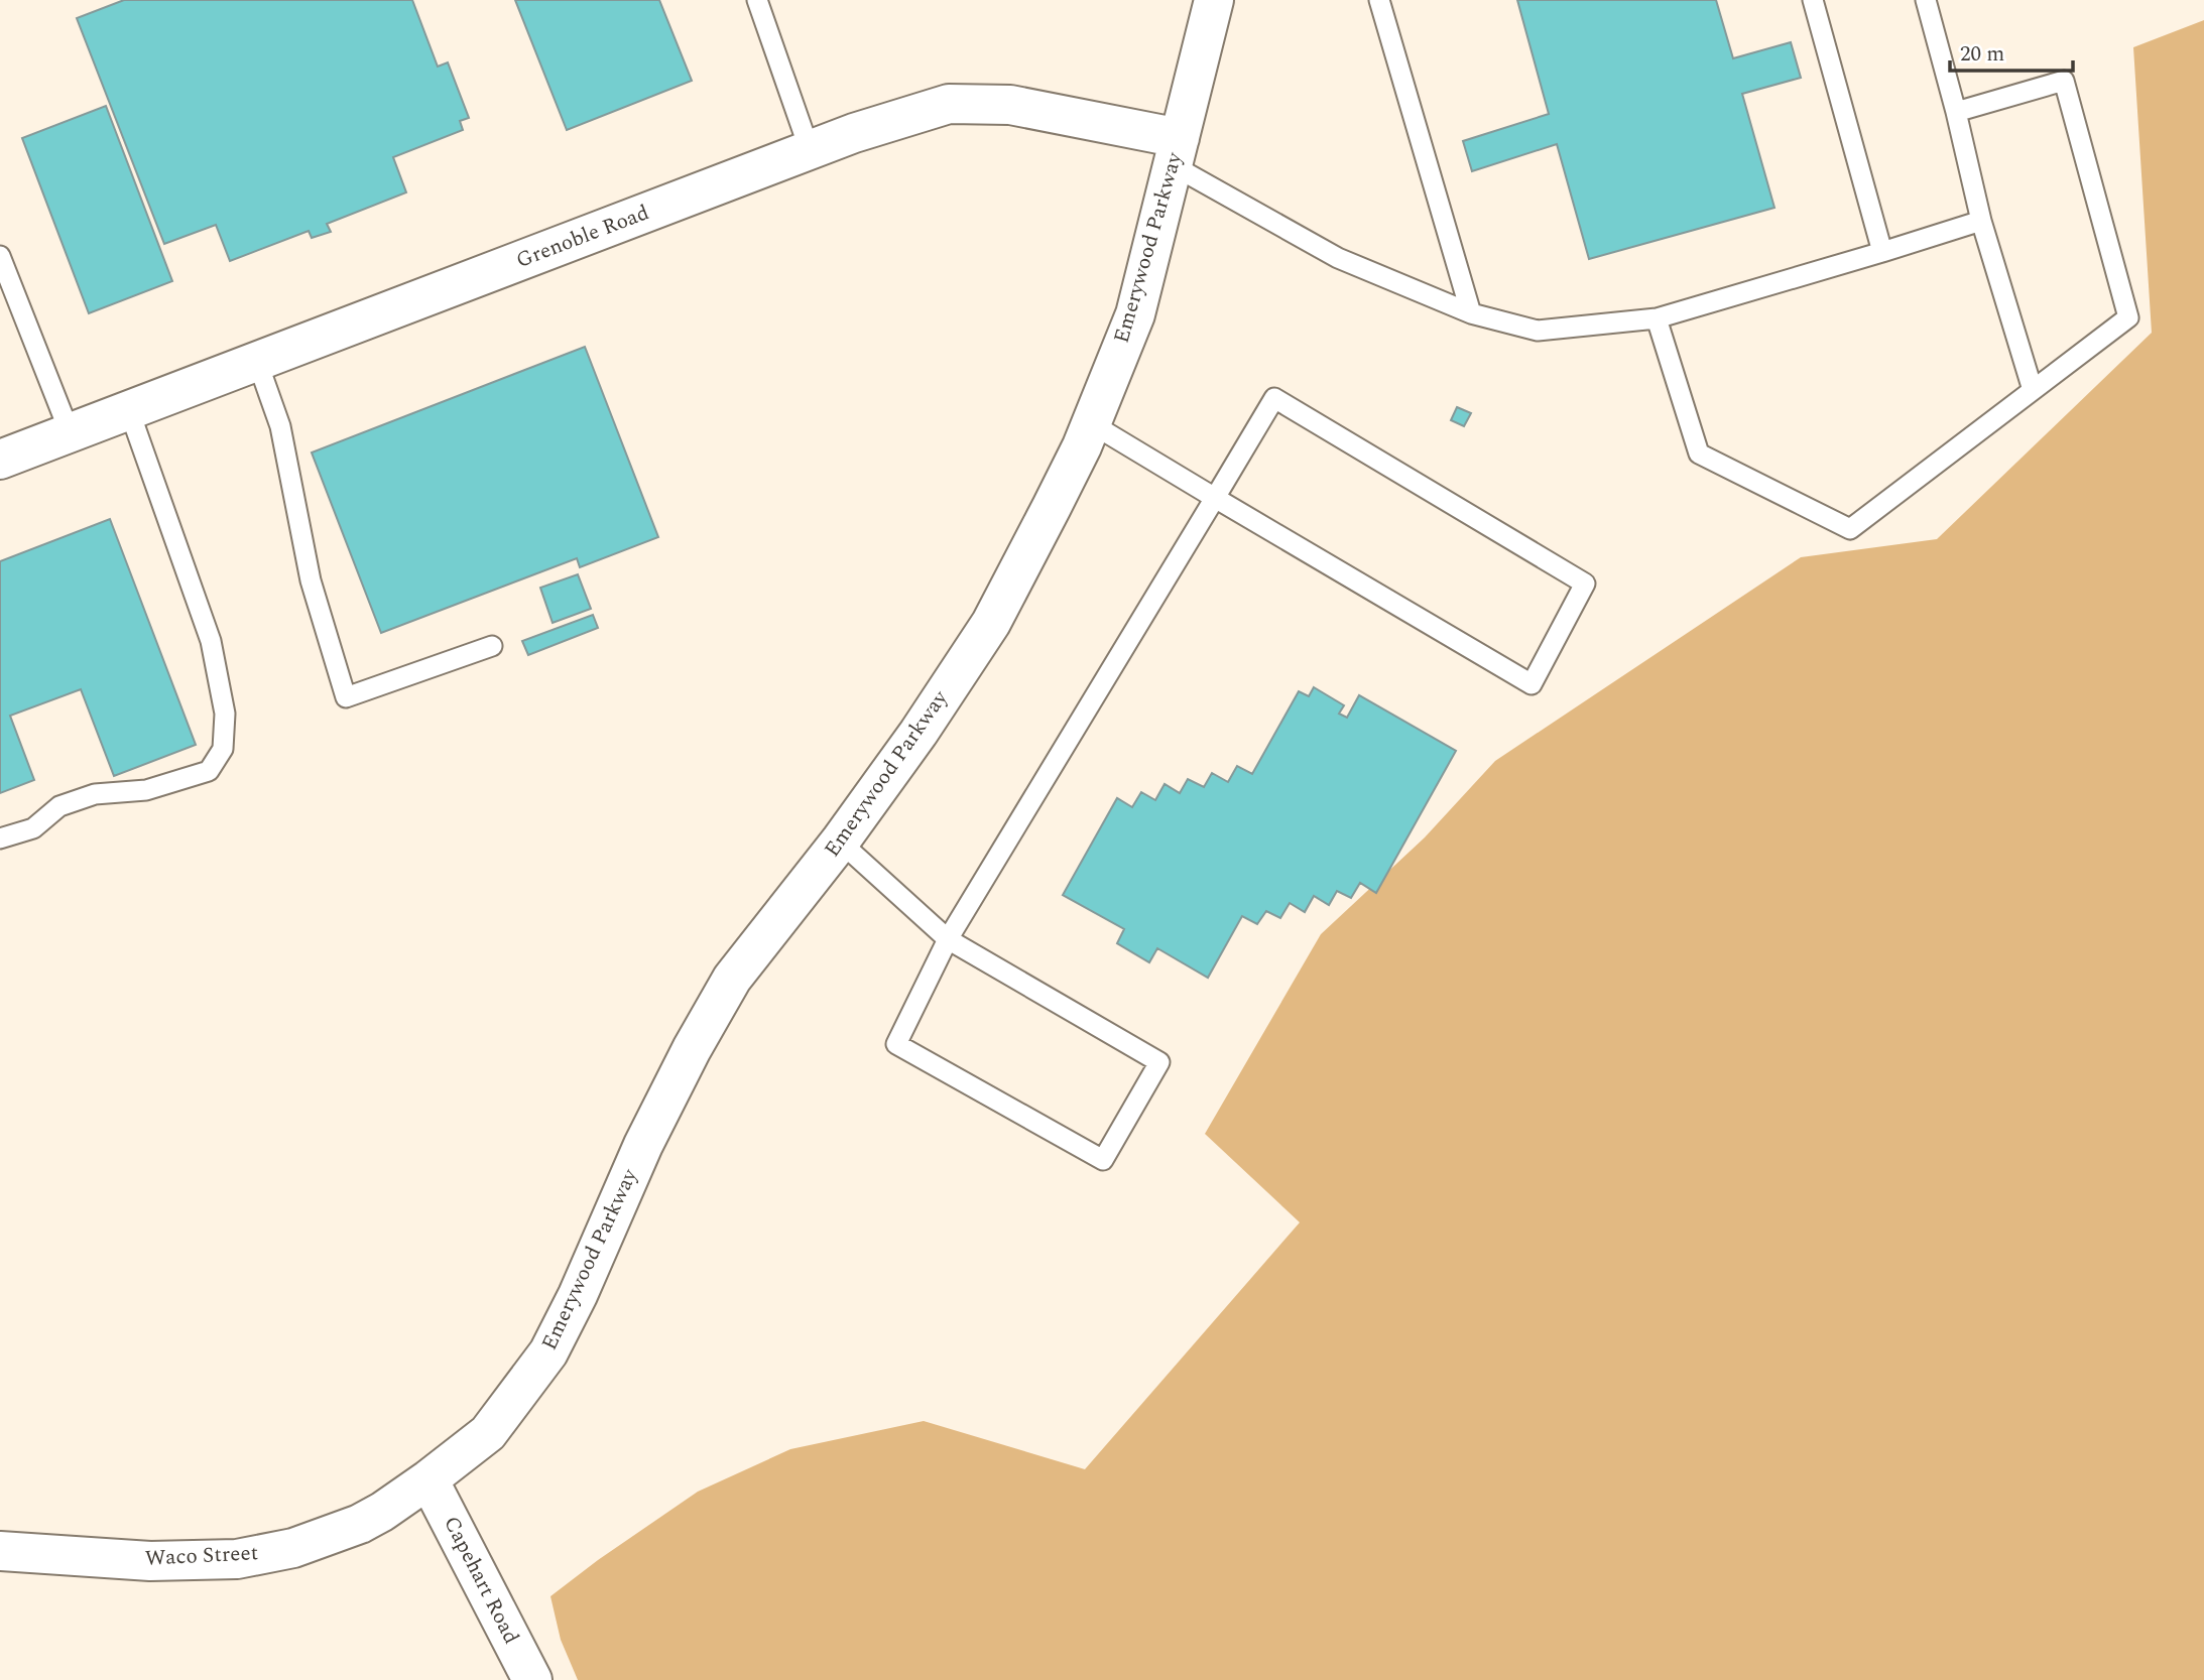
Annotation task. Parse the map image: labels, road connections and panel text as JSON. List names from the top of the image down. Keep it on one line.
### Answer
{"streets":{"street":["Grenoble Road","Emerywood Parkway","Waco Street","Capehart Road"]},"crossings":[["Grenoble Road","Emerywood Parkway"],["Emerywood Parkway","Waco Street"],["Emerywood Parkway","Capehart Road"],["Waco Street","Capehart Road"]],"scale_bar":"20 m"}
